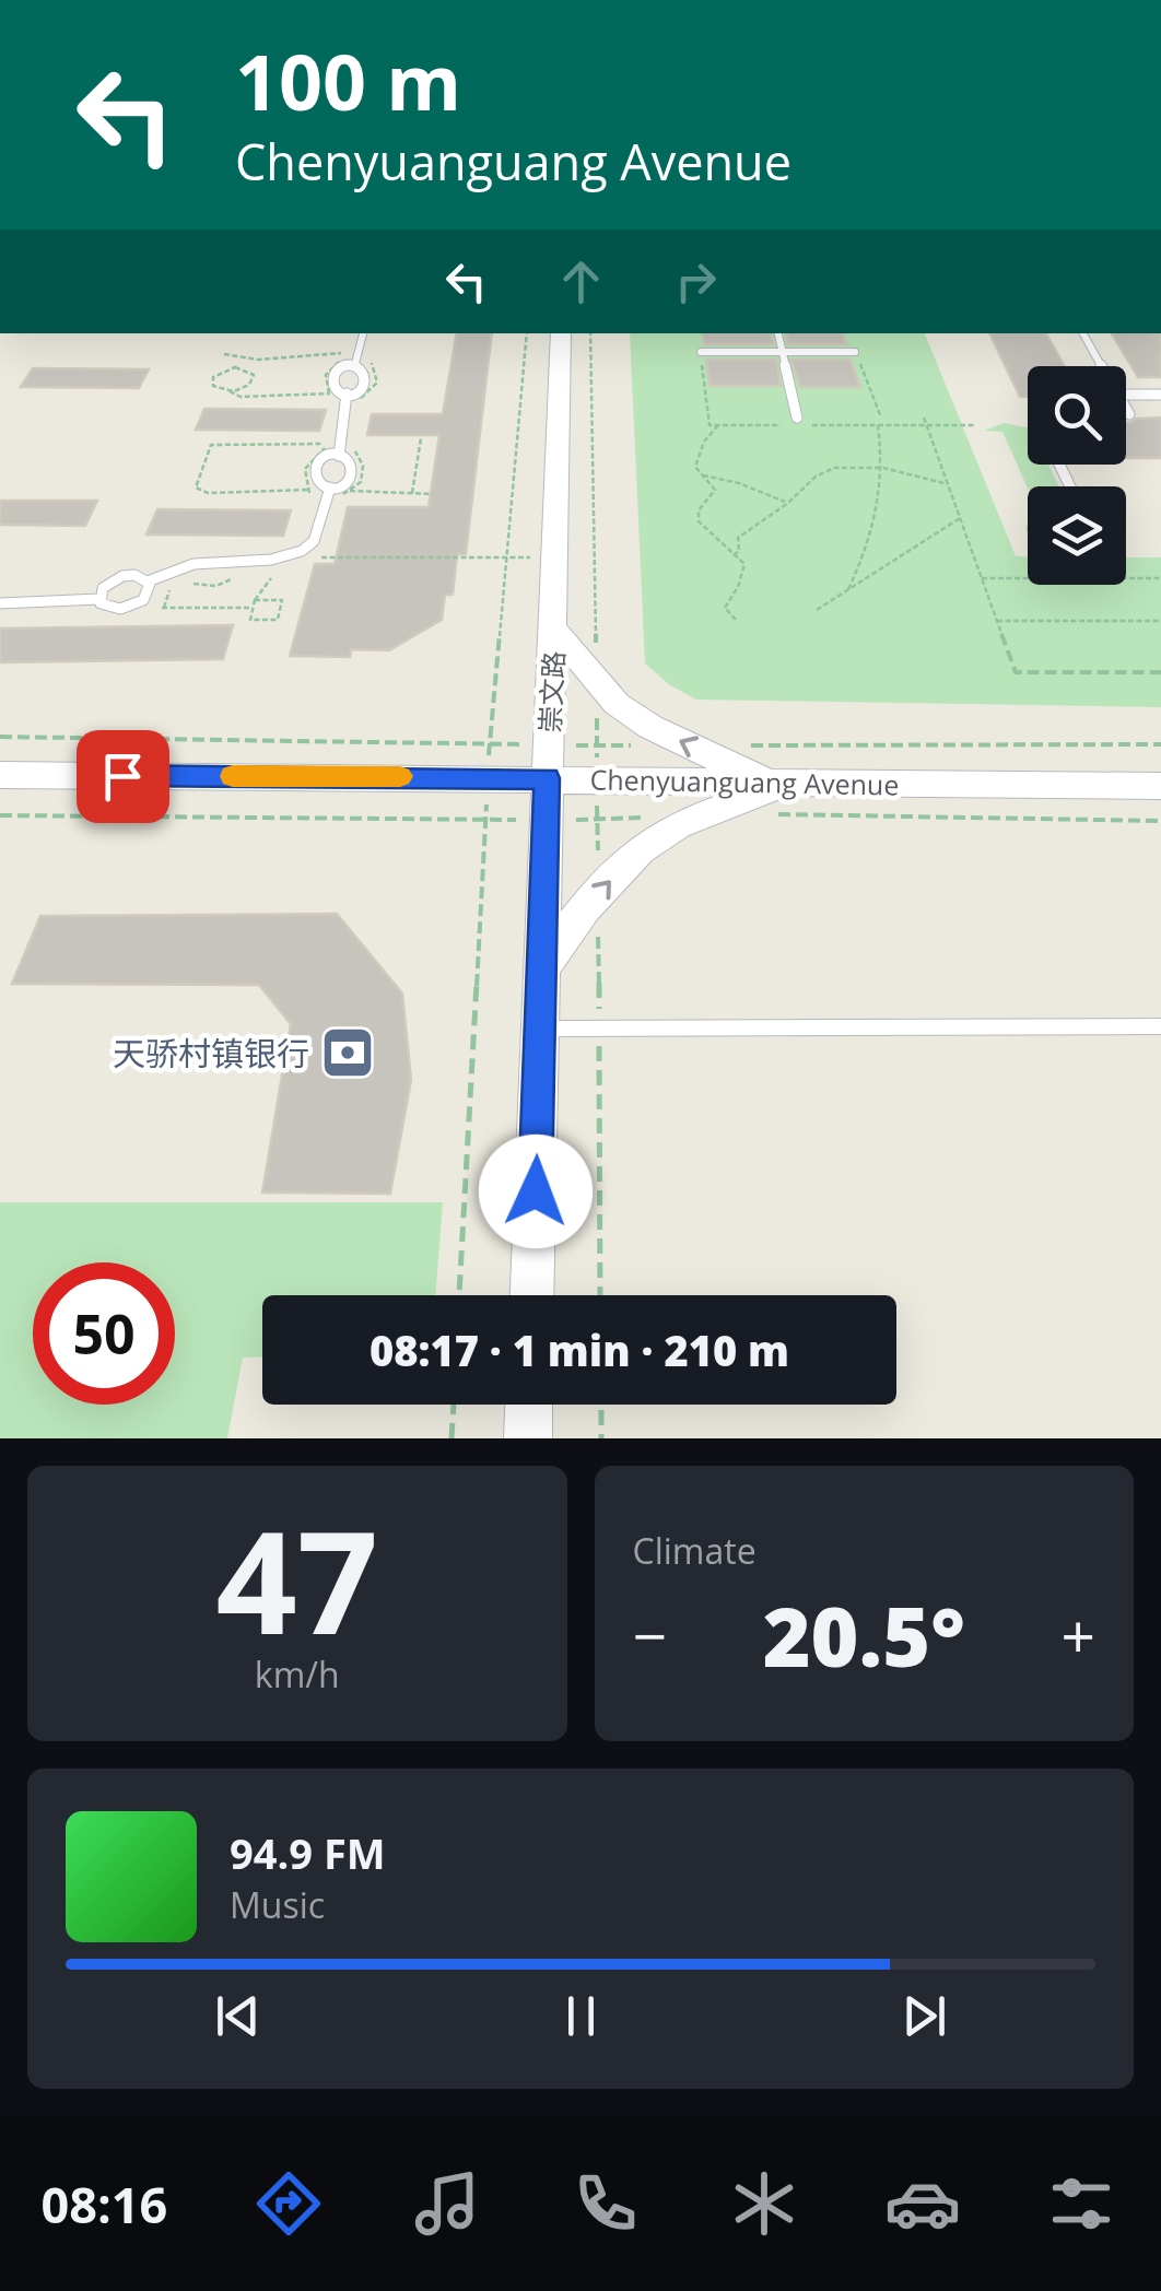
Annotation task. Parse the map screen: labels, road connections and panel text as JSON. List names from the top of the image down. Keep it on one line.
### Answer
{"streets":{"main road":["崇文路","Chenyuanguang Avenue"]},"crossings":[["崇文路","Chenyuanguang Avenue"]],"places":{"bank":["天骄村镇银行"]},"page":{"turn":["100 m","Chenyuanguang Avenue"],"limit":"50","trip":"08:17 · 1 min · 210 m","tile":[["47","km/h"],"Climate"],"heat":["−","20.5°","+"],"song":["94.9 FM","Music"],"tabs":"08:16"}}
